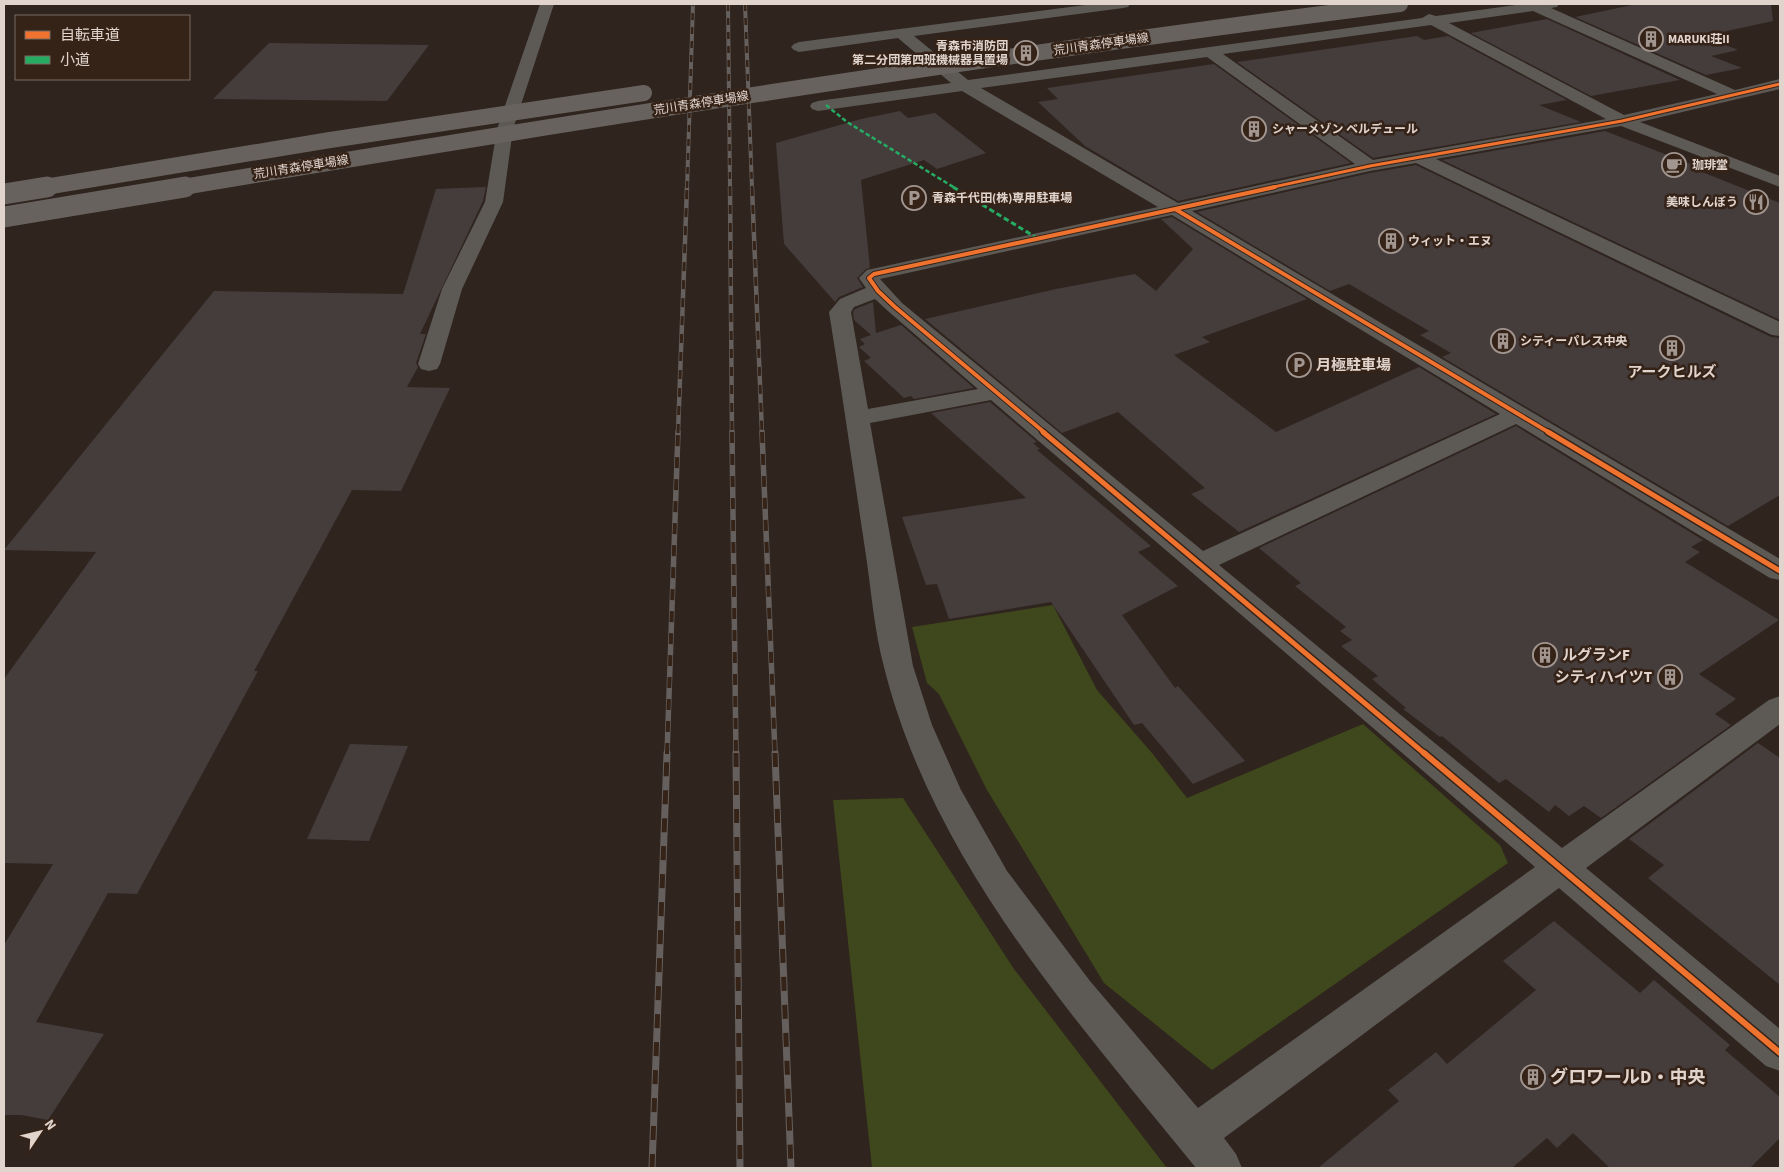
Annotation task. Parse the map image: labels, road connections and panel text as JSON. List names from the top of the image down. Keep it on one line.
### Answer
{"streets":{"main road":["荒川青森停車場線"]},"places":{"building":["MARUKI荘II","青森市消防団 第二分団第四班機械器具置場","シャーメゾン ベルデュール","ウィット・エヌ","シティーパレス中央","アークヒルズ","ルグランF","シティハイツT","グロワールD・中央"],"cafe":["珈琲堂"],"parking":["青森千代田(株)専用駐車場","月極駐車場"],"restaurant":["美味しんぼう"]},"legend":["自転車道","小道"],"north":"top right"}
